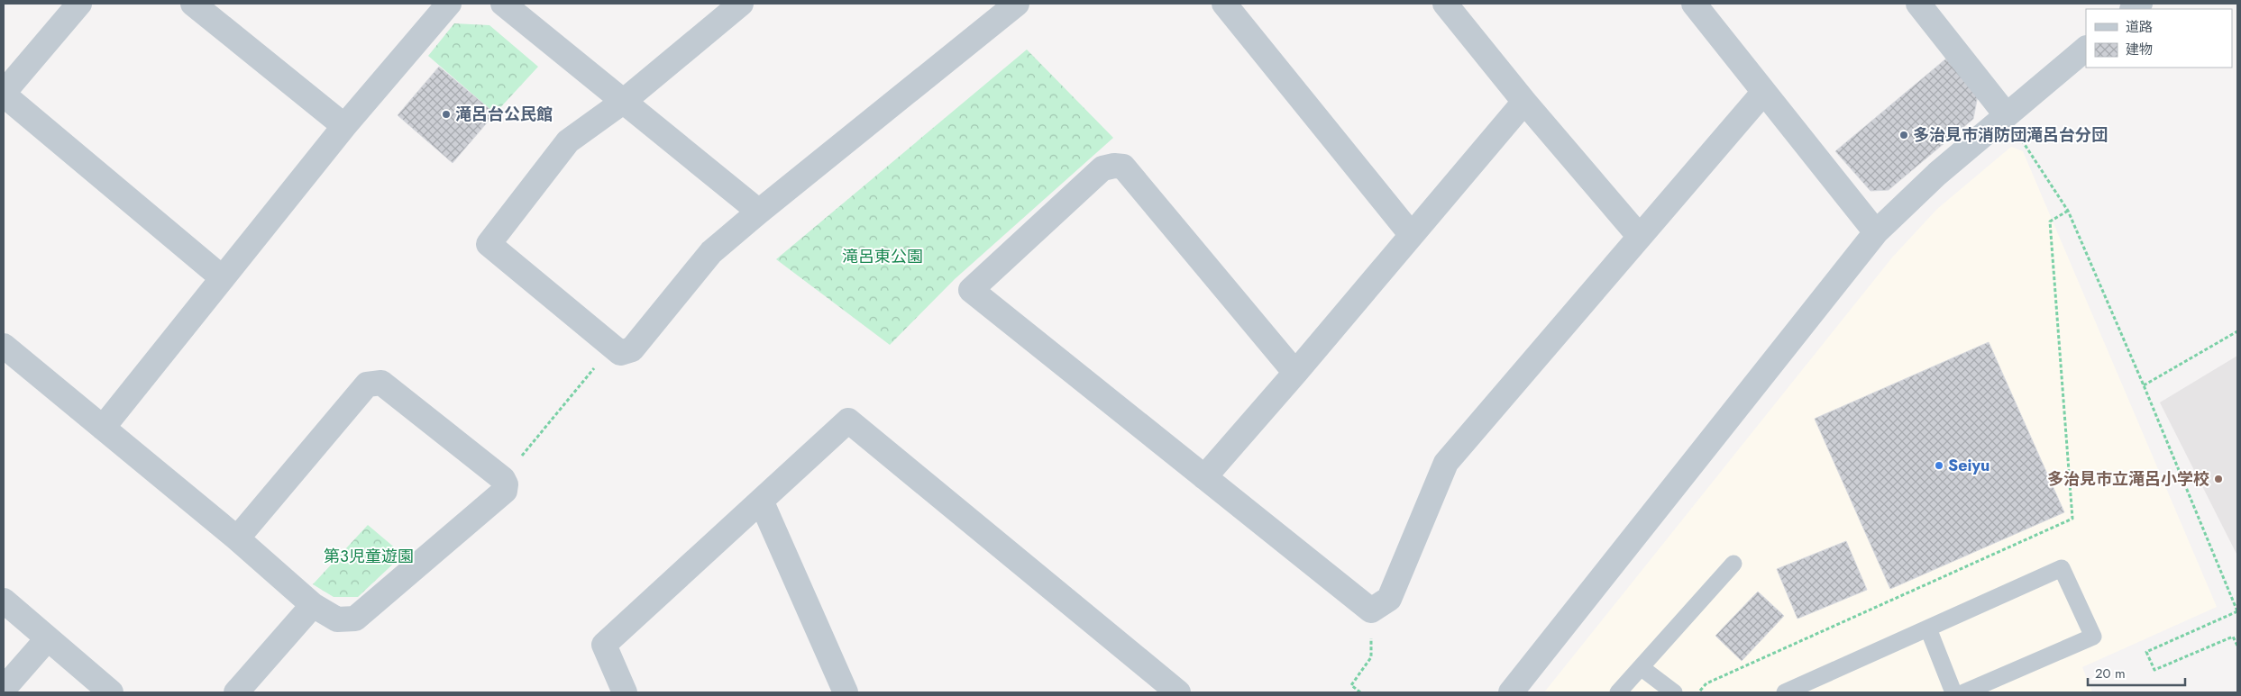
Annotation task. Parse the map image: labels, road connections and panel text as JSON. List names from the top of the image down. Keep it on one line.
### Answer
{"parks":["滝呂東公園","第3児童遊園"],"places":["滝呂台公民館","多治見市消防団滝呂台分団","Seiyu","多治見市立滝呂小学校"],"legend":["道路","建物"],"scale_bar":"20 m"}
